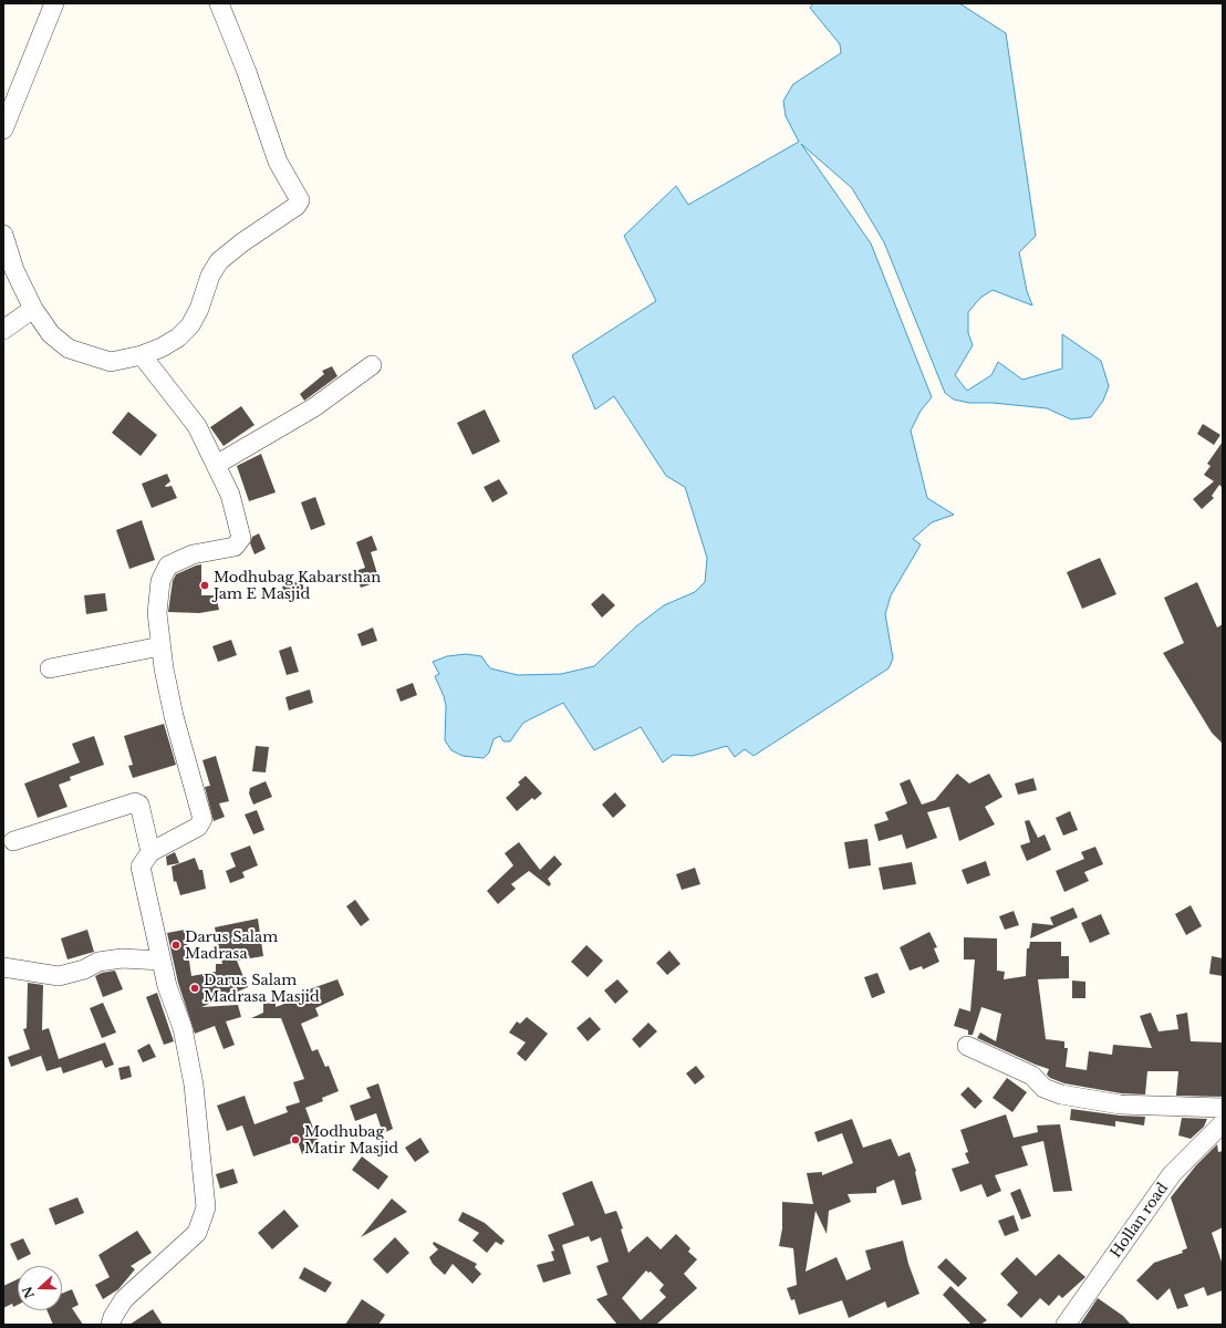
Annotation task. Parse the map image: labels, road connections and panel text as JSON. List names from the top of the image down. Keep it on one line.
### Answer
{"streets":{"street":["Hollan road"]},"places":["Modhubag Kabarsthan Jam E Masjid","Darus Salam Madrasa","Darus Salam Madrasa Masjid","Modhubag Matir Masjid"],"north":"left"}
